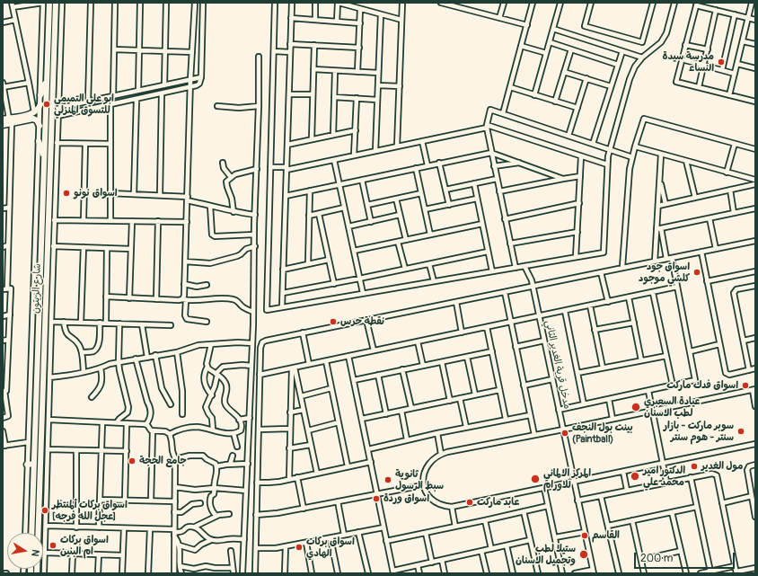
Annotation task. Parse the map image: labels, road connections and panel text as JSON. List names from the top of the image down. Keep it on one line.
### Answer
{"streets":{"main road":["شارع الزيتون"],"street":["مدخل قرية الغدير الثاني"]},"places":["مدرسة سيدة النساء","ابو علي التميمي للتسوق المنزلي","اسواق نونو","اسواق جود كلشي موجود","نقطة حرس","اسواق فدك ماركت","عيادة السعبري لطب الاسنان","سوبر ماركت - بازار سنتر - هوم سنتر","بينت بول النجف (Paintball)","جامع الحجة","مول الغدير","الدكتور امير محمد علي","المركز الالماني للاورام","ثانوية سبط الرسول","اسواق وردة","عابد ماركت","اسواق بركات ألمنتظر [عجل الله فرجه]","القاسم","اسواق بركات ام البنين","اسواق بركات الهادي","ستيلا لطب وتجميل الاسنان"],"scale_bar":"200 m","north":"right"}
